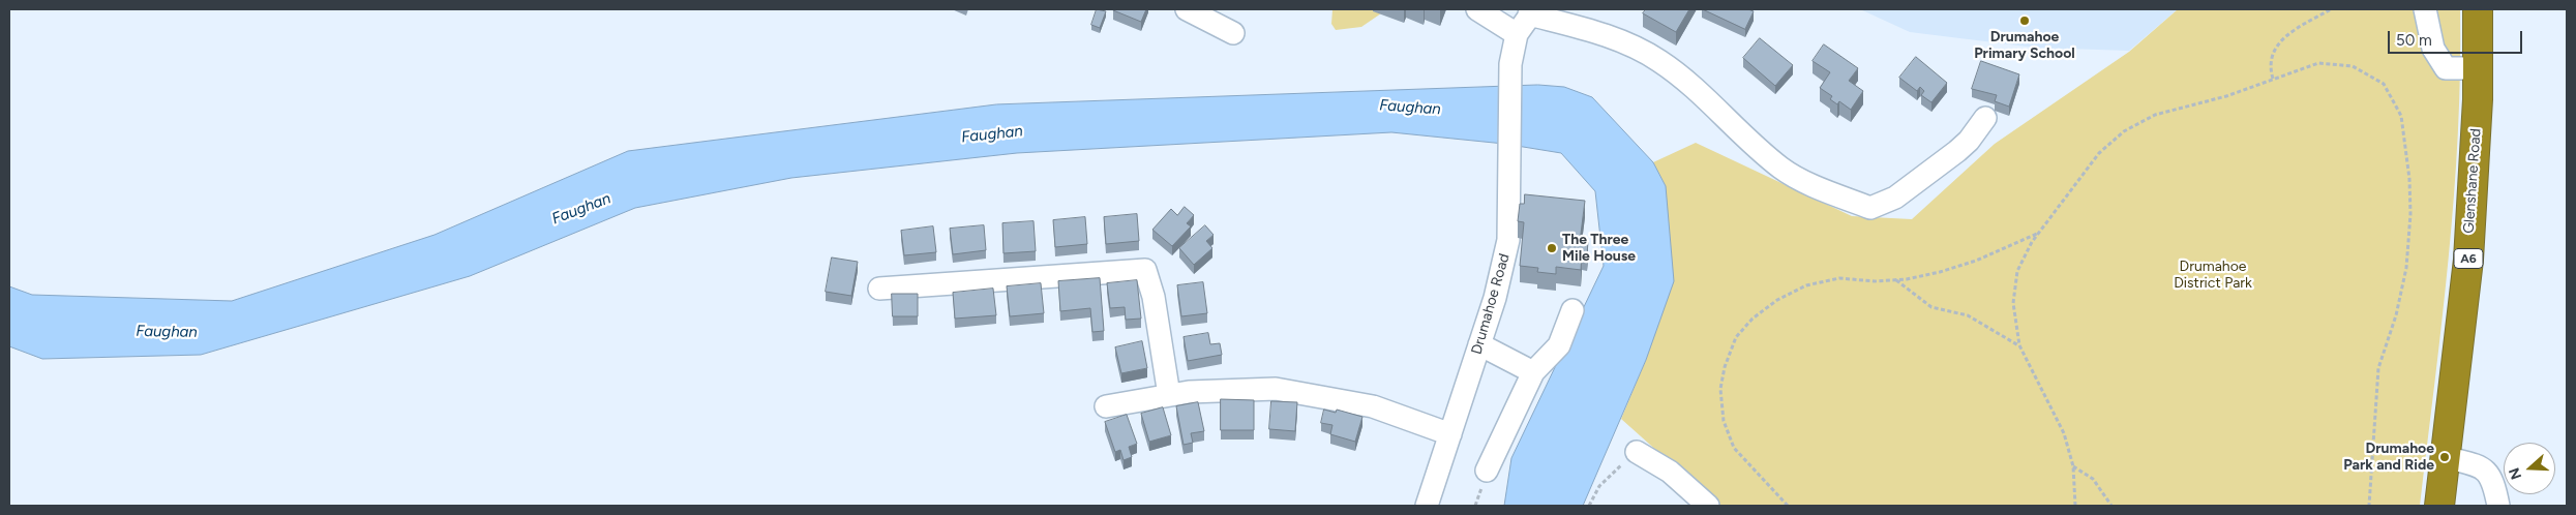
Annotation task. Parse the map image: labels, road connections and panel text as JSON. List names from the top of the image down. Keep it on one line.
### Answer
{"streets":{"highway":["Glenshane Road","A6"],"street":["Drumahoe Road"]},"water":["Faughan"],"parks":["Drumahoe District Park"],"places":["Drumahoe Primary School","The Three Mile House","Drumahoe Park and Ride"],"scale_bar":"50 m","north":"left"}
